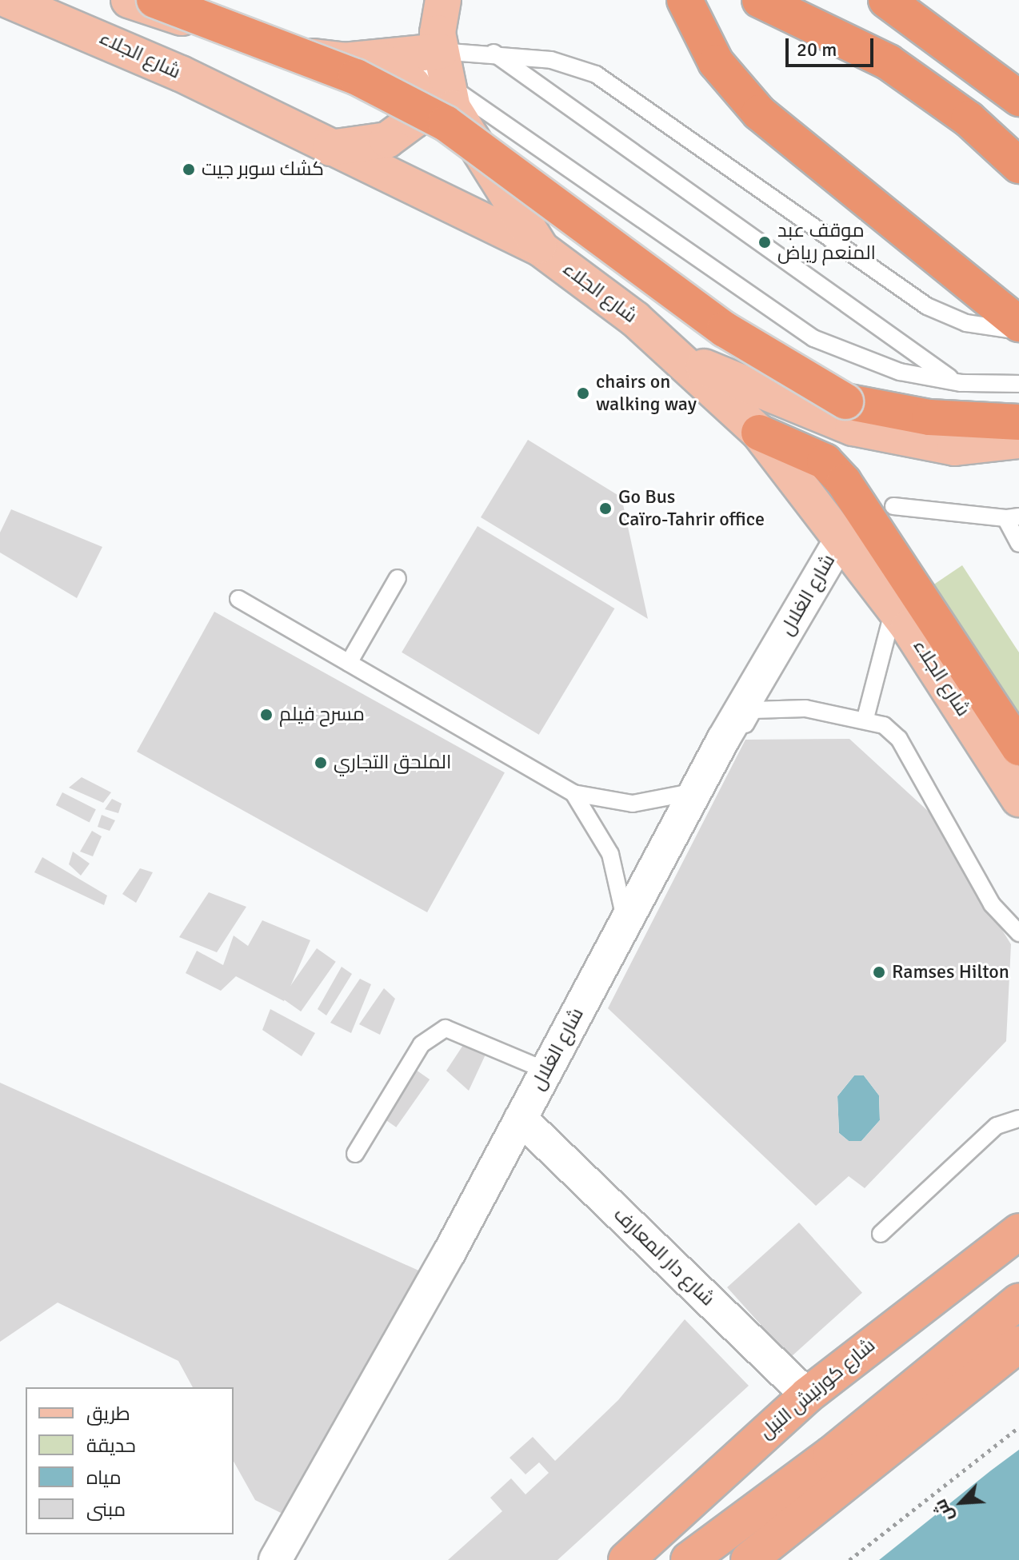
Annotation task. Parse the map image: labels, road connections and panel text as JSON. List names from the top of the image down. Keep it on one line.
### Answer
{"streets":{"highway":["شارع كورنيش النيل"],"main road":["شارع الجلاء"],"street":["شارع الغلال","شارع دار المعارف"]},"crossings":[["شارع الجلاء","شارع الغلال"],["شارع الغلال","شارع دار المعارف"],["شارع دار المعارف","شارع كورنيش النيل"]],"places":["كشك سوبر جيت","موقف عبد المنعم رياض","chairs on walking way","Go Bus Caïro-Tahrir office","مسرح فيلم","الملحق التجاري","Ramses Hilton"],"legend":["طريق","حديقة","مياه","مبنى"],"scale_bar":"20 m","north":"bottom left"}
